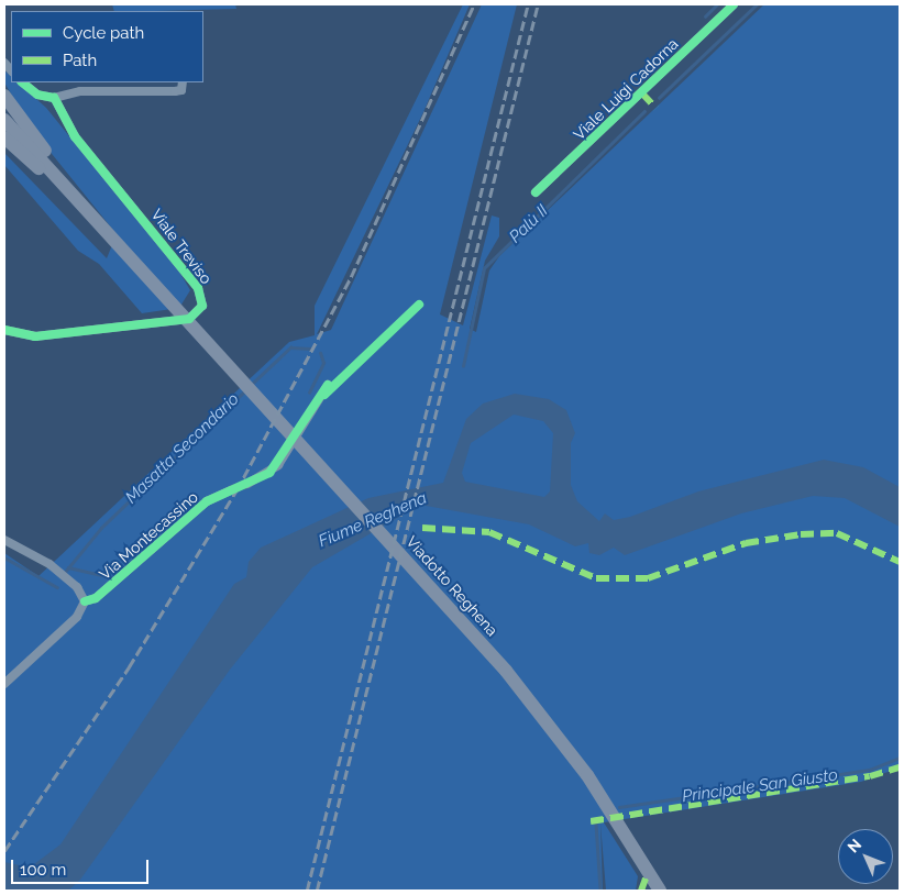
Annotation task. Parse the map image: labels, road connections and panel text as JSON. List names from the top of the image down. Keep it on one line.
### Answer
{"streets":{"highway":["Viadotto Reghena"],"street":["Viale Luigi Cadorna","Viale Treviso","Via Montecassino"]},"water":["Palù II","Masatta Secondario","Fiume Reghena","Principale San Giusto"],"legend":["Cycle path","Path"],"scale_bar":"100 m","north":"top left"}
